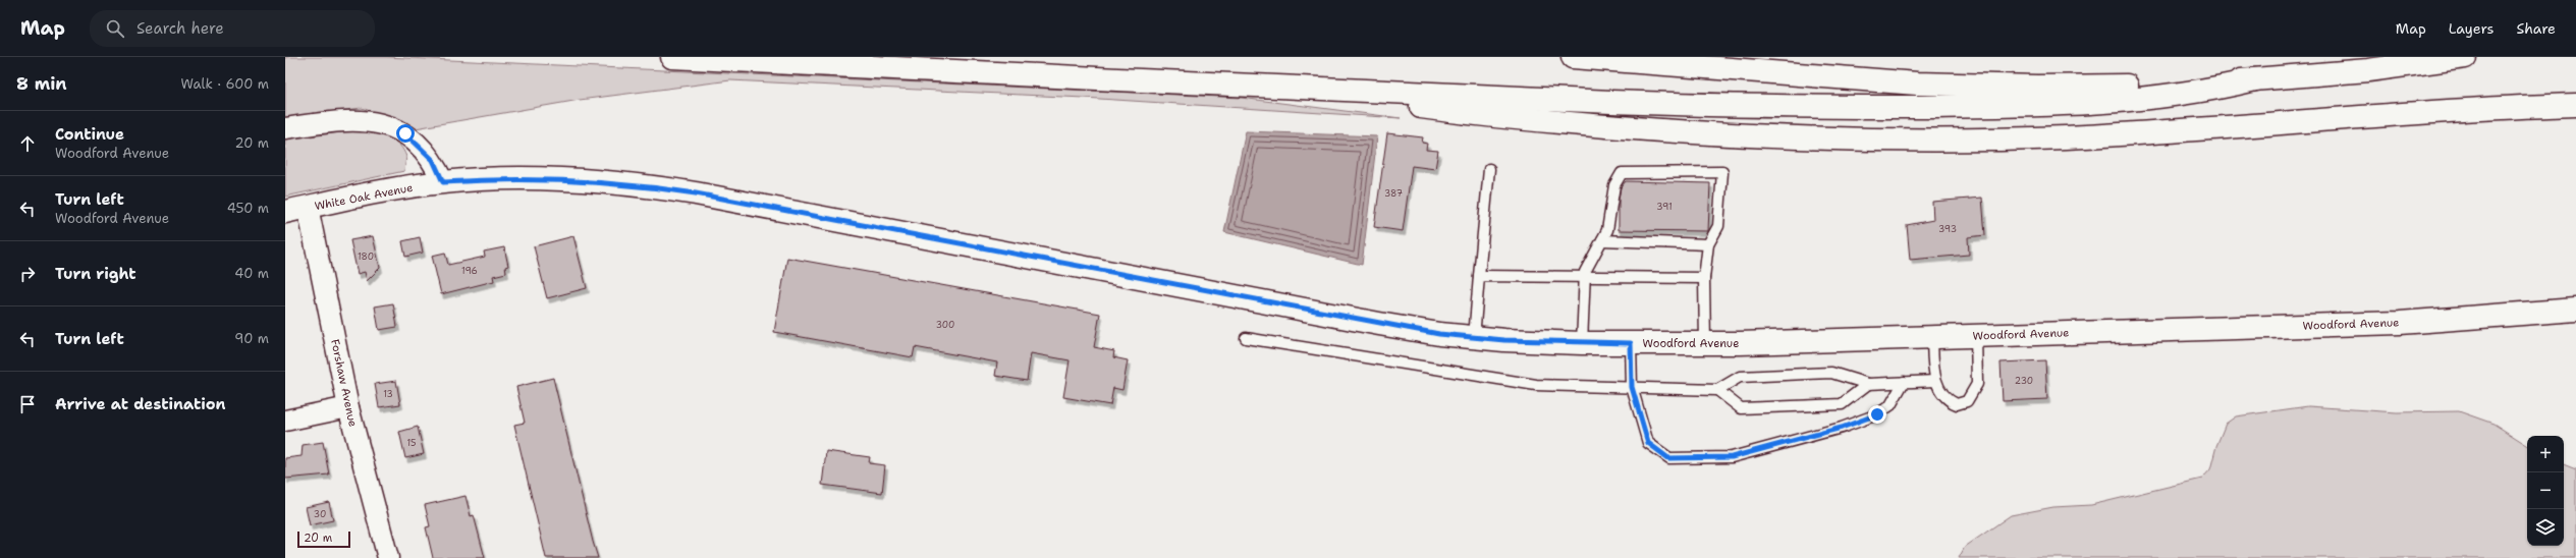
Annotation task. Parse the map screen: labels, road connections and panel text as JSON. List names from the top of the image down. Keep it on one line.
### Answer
{"streets":{"main road":["White Oak Avenue","Woodford Avenue"],"street":["Forshaw Avenue"]},"crossings":[["White Oak Avenue","Woodford Avenue"],["White Oak Avenue","Forshaw Avenue"]],"house_numbers":["387","391","393","180","196","300","230","13","15","30"],"scale_bar":"20 m","page":{"header":"Map","search":"Search here","nav":["Map","Layers","Share"],"heading":["8 min","Walk · 600 m"],"list":[["Continue","Woodford Avenue","20 m"],["Turn left","Woodford Avenue","450 m"],["Turn right","40 m"],["Turn left","90 m"],"Arrive at destination"],"map_buttons":["+","−"],"scale":"20 m"}}
